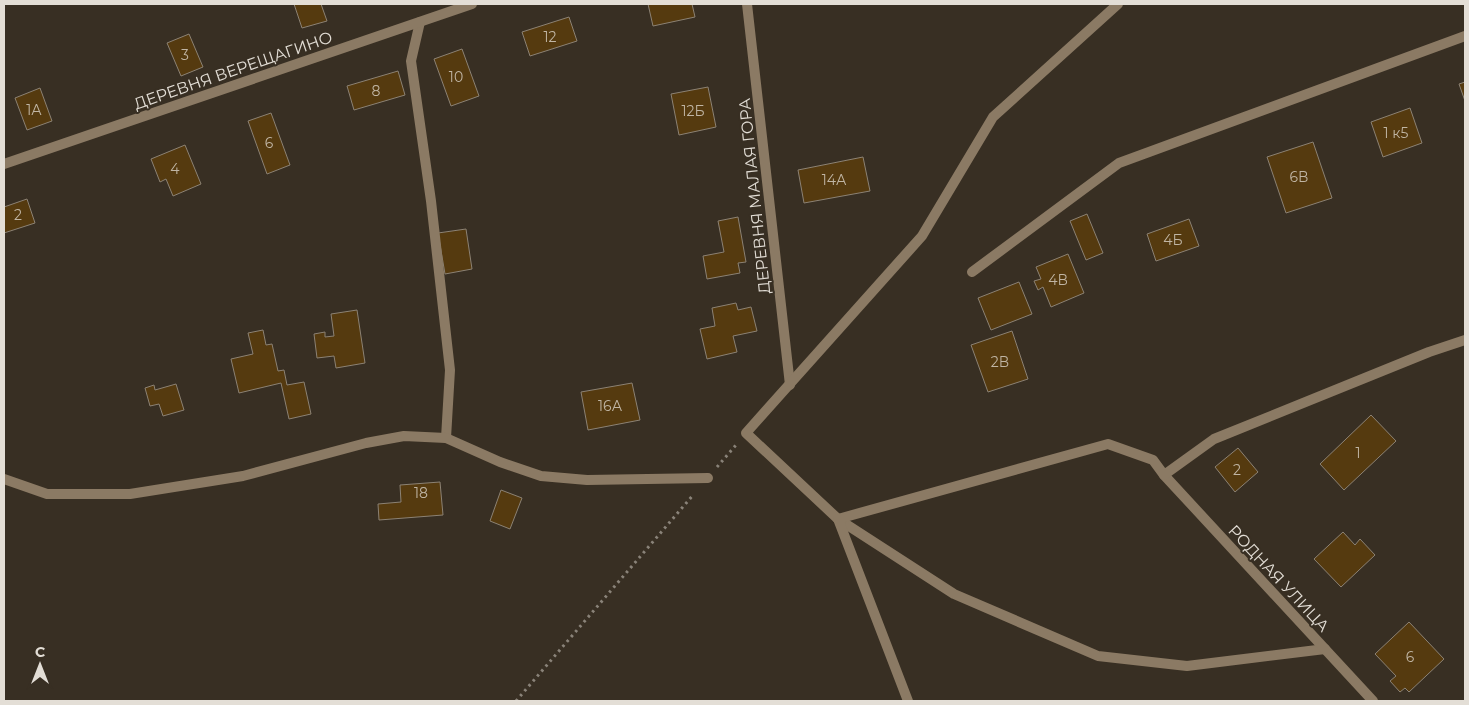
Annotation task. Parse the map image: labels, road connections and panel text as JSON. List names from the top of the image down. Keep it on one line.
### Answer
{"streets":{"street":["ДЕРЕВНЯ ВЕРЕЩАГИНО","ДЕРЕВНЯ МАЛАЯ ГОРА","РОДНАЯ УЛИЦА"]},"house_numbers":["12","3","10","8","1А","12Б","1 к5","6","4","6В","14А","2","4Б","4В","2В","16А","1","2","18","6"],"north":"top"}
